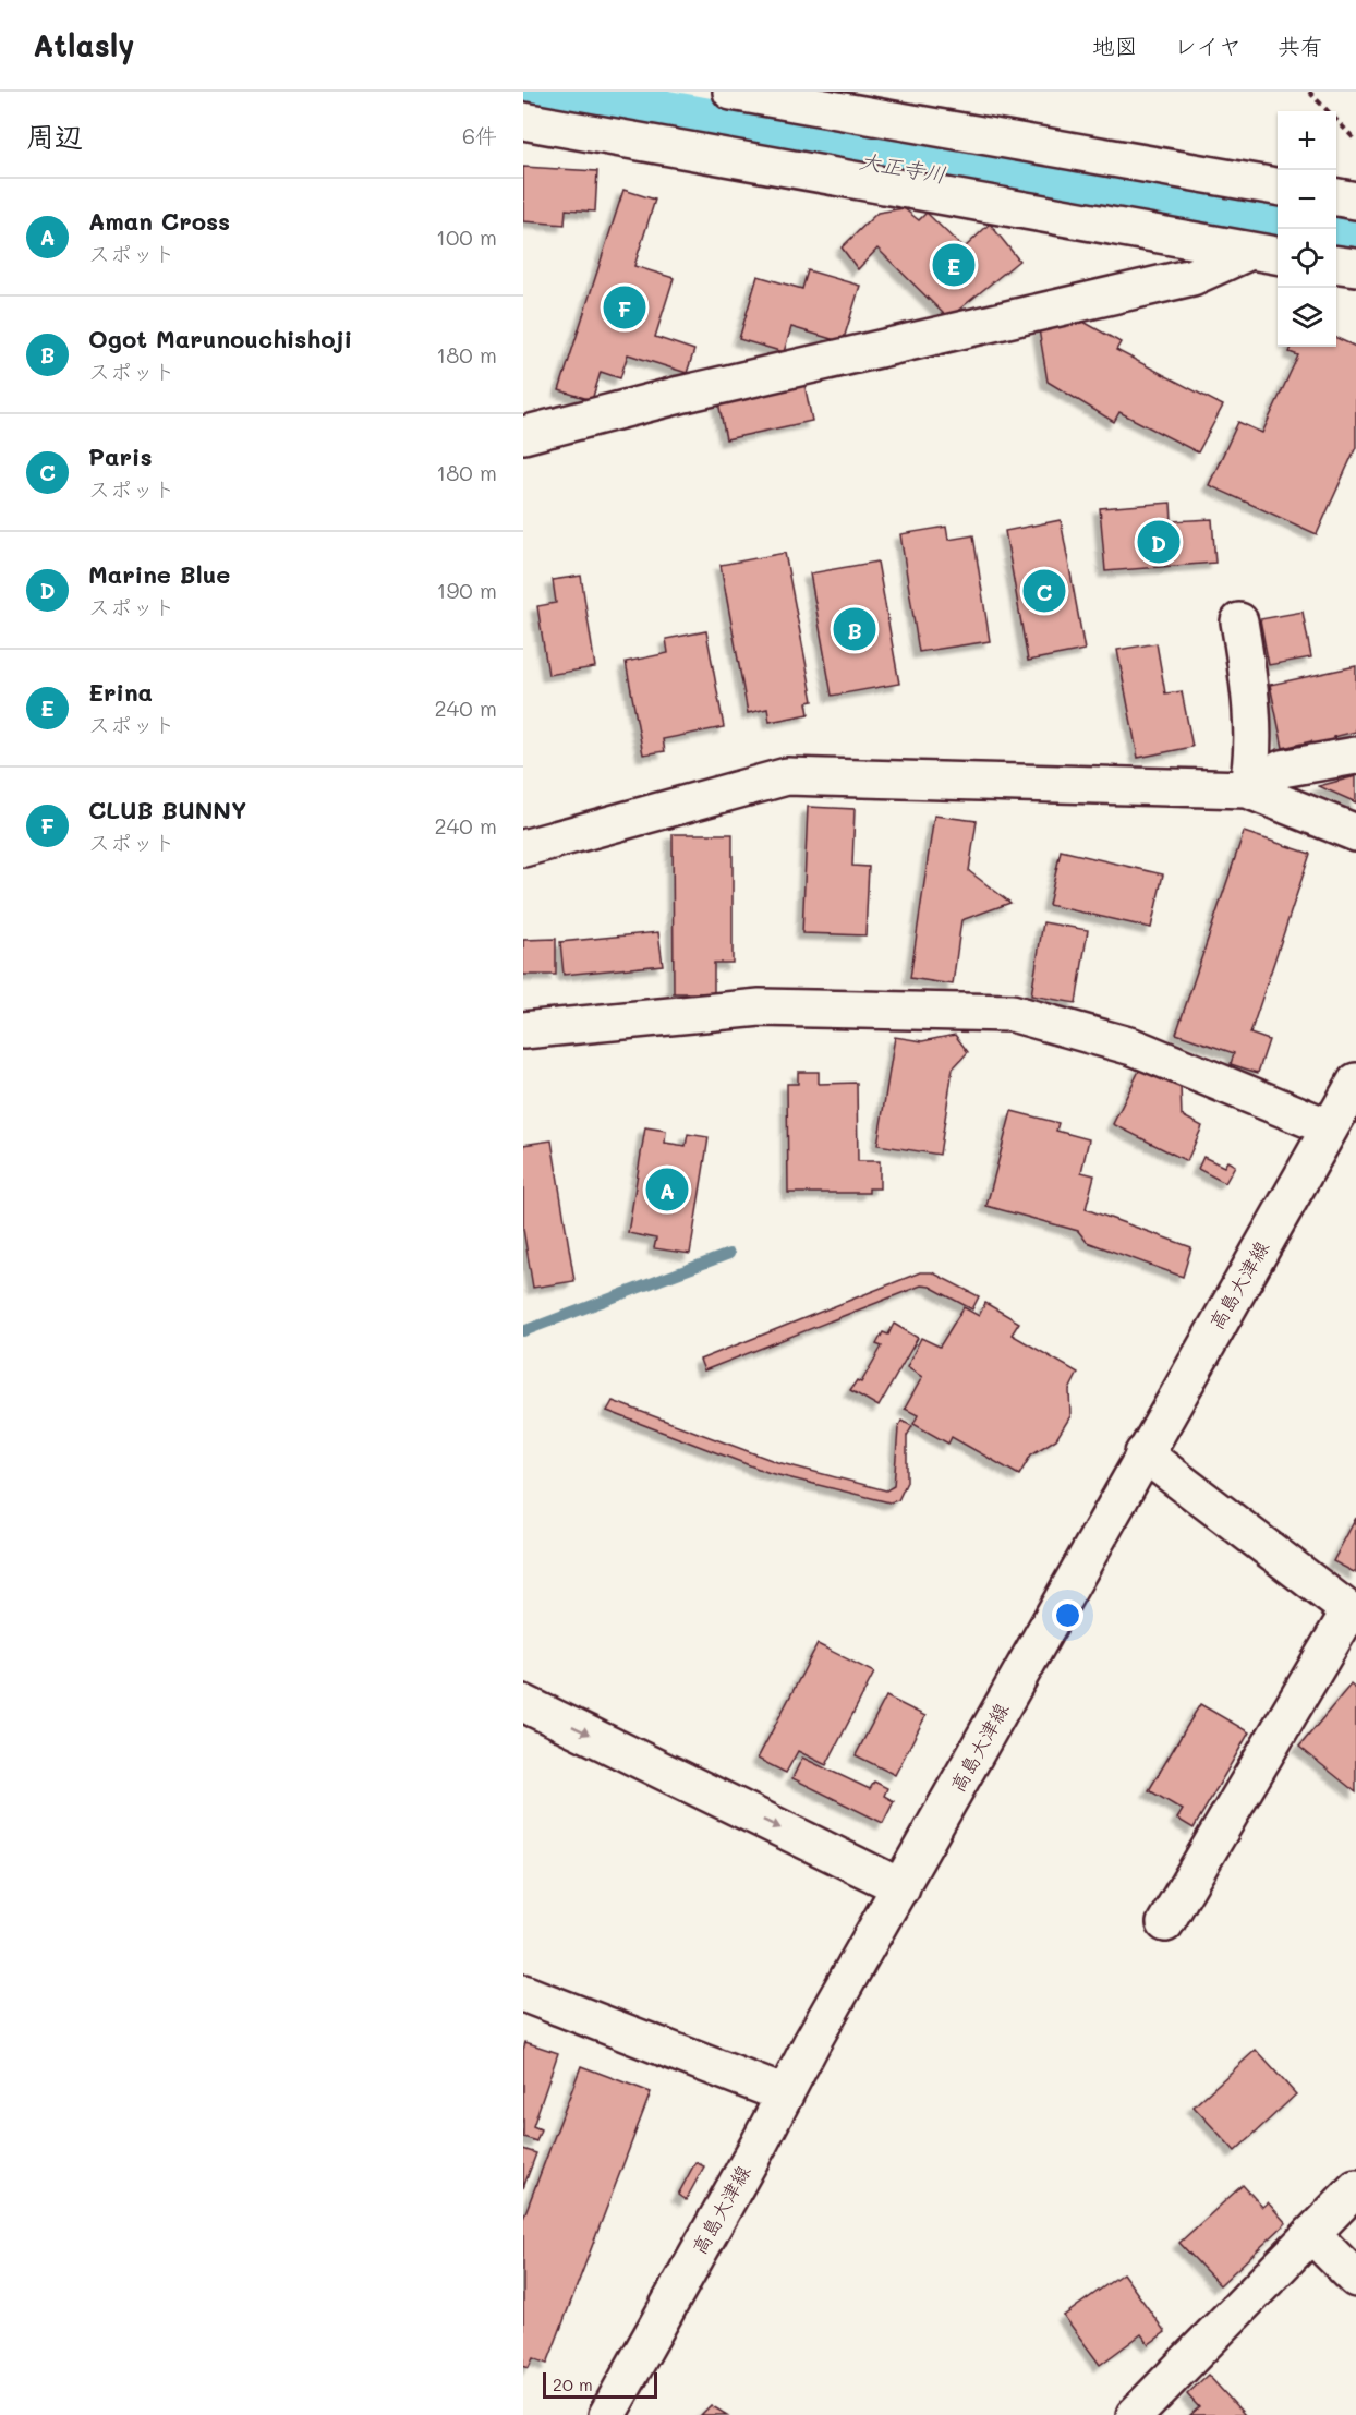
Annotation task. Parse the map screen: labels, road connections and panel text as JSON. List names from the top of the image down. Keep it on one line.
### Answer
{"streets":{"street":["高島大津線"]},"water":["大正寺川"],"scale_bar":"20 m","page":{"header":"Atlasly","nav":["地図","レイヤ","共有"],"heading":["周辺","6件"],"map_buttons":["+","−"],"list":[{"mark":"A","name":"Aman Cross","note":"スポット","value":"100 m"},{"mark":"B","name":"Ogot Marunouchishoji","note":"スポット","value":"180 m"},{"mark":"C","name":"Paris","note":"スポット","value":"180 m"},{"mark":"D","name":"Marine Blue","note":"スポット","value":"190 m"},{"mark":"E","name":"Erina","note":"スポット","value":"240 m"},{"mark":"F","name":"CLUB BUNNY","note":"スポット","value":"240 m"}],"pins":["E","F","D","C","B","A"],"scale":"20 m"}}
